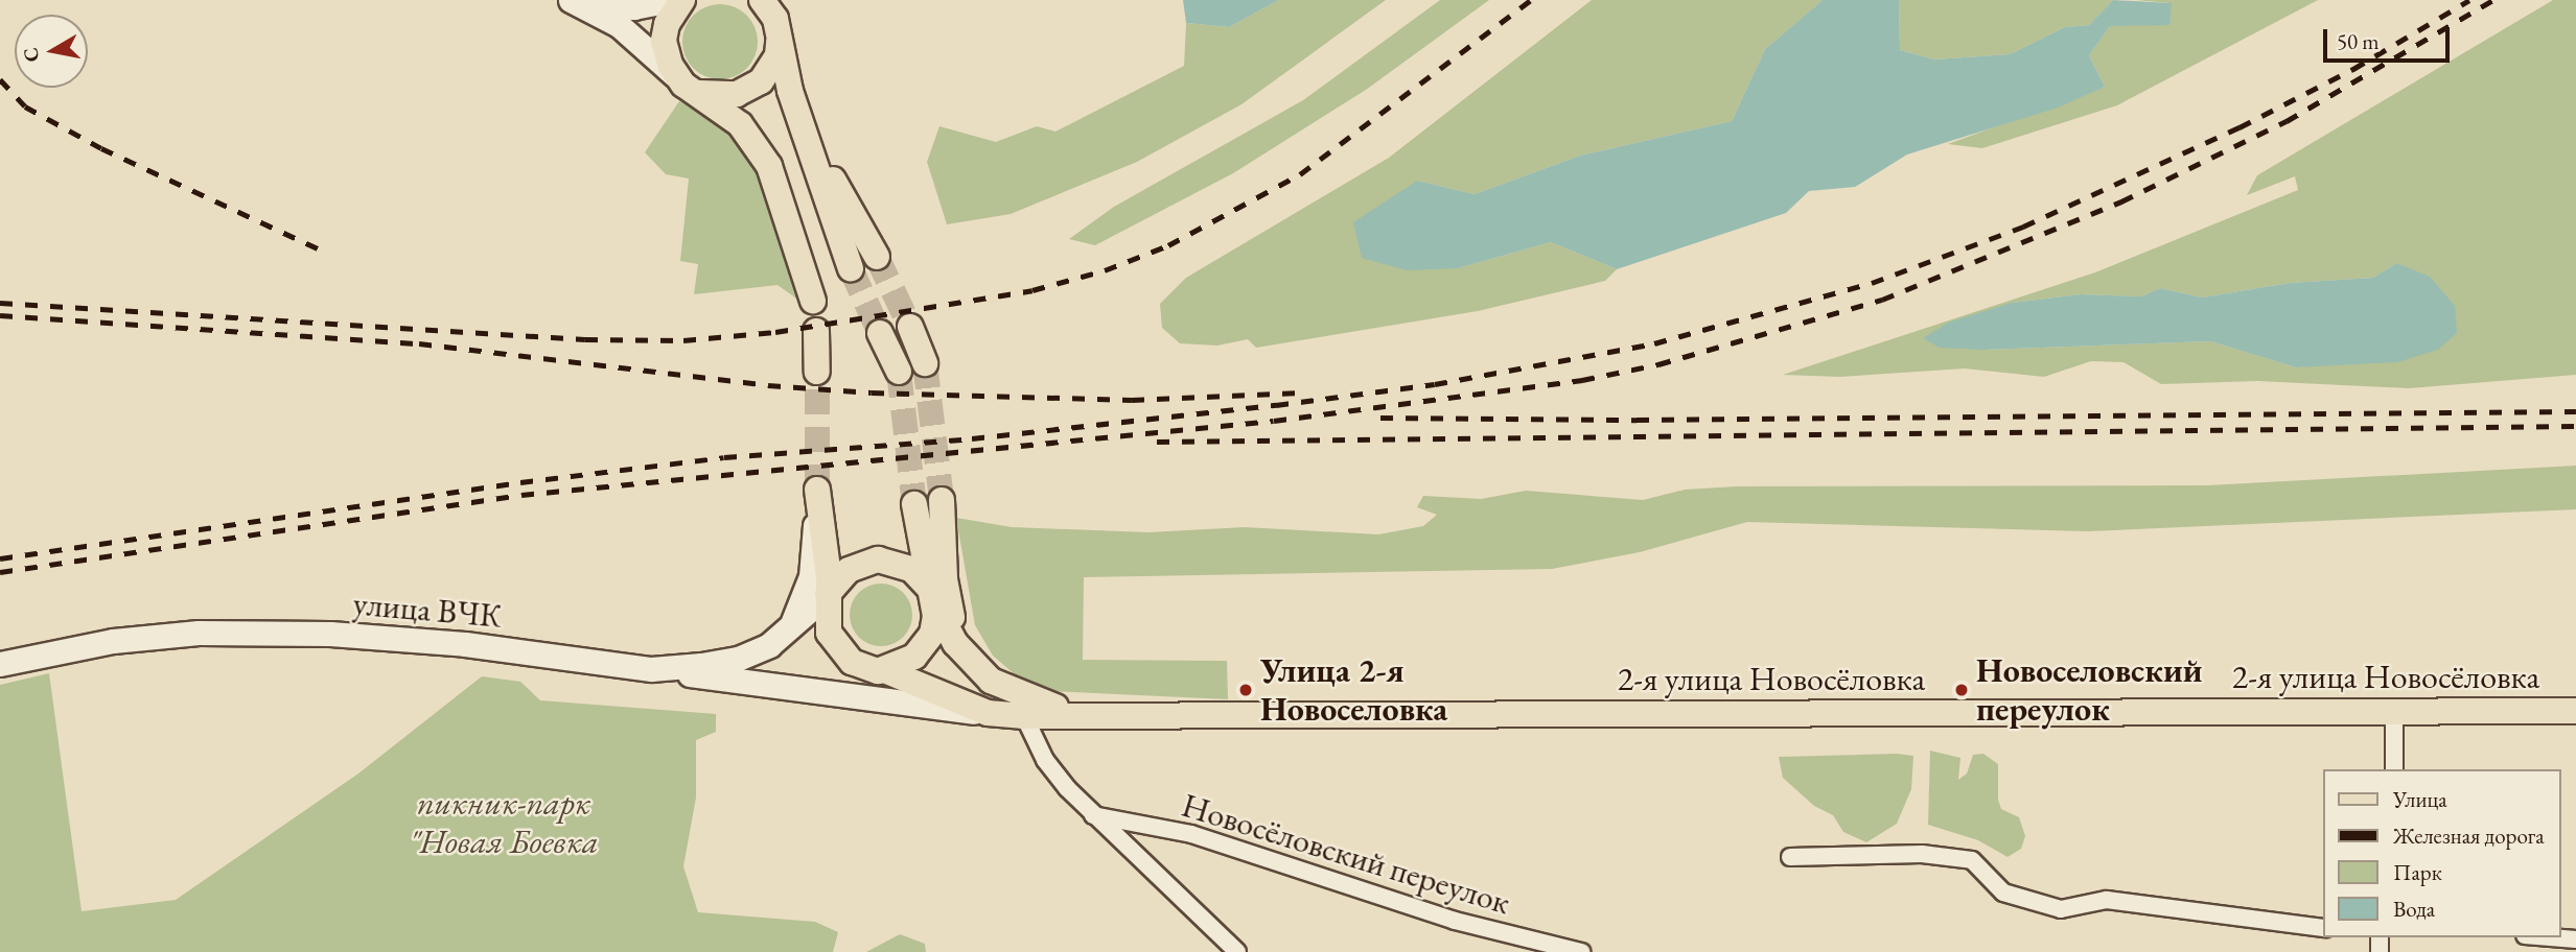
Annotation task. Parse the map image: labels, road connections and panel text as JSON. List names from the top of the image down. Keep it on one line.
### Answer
{"streets":{"main road":["улица ВЧК","2-я улица Новосёловка"],"street":["Новосёловский переулок"]},"crossings":[["улица ВЧК","2-я улица Новосёловка"]],"parks":["пикник-парк \"Новая Боевка"],"places":["Улица 2-я Новоселовка","Новоселовский переулок"],"legend":["Улица","Железная дорога","Парк","Вода"],"scale_bar":"50 m","north":"left"}
